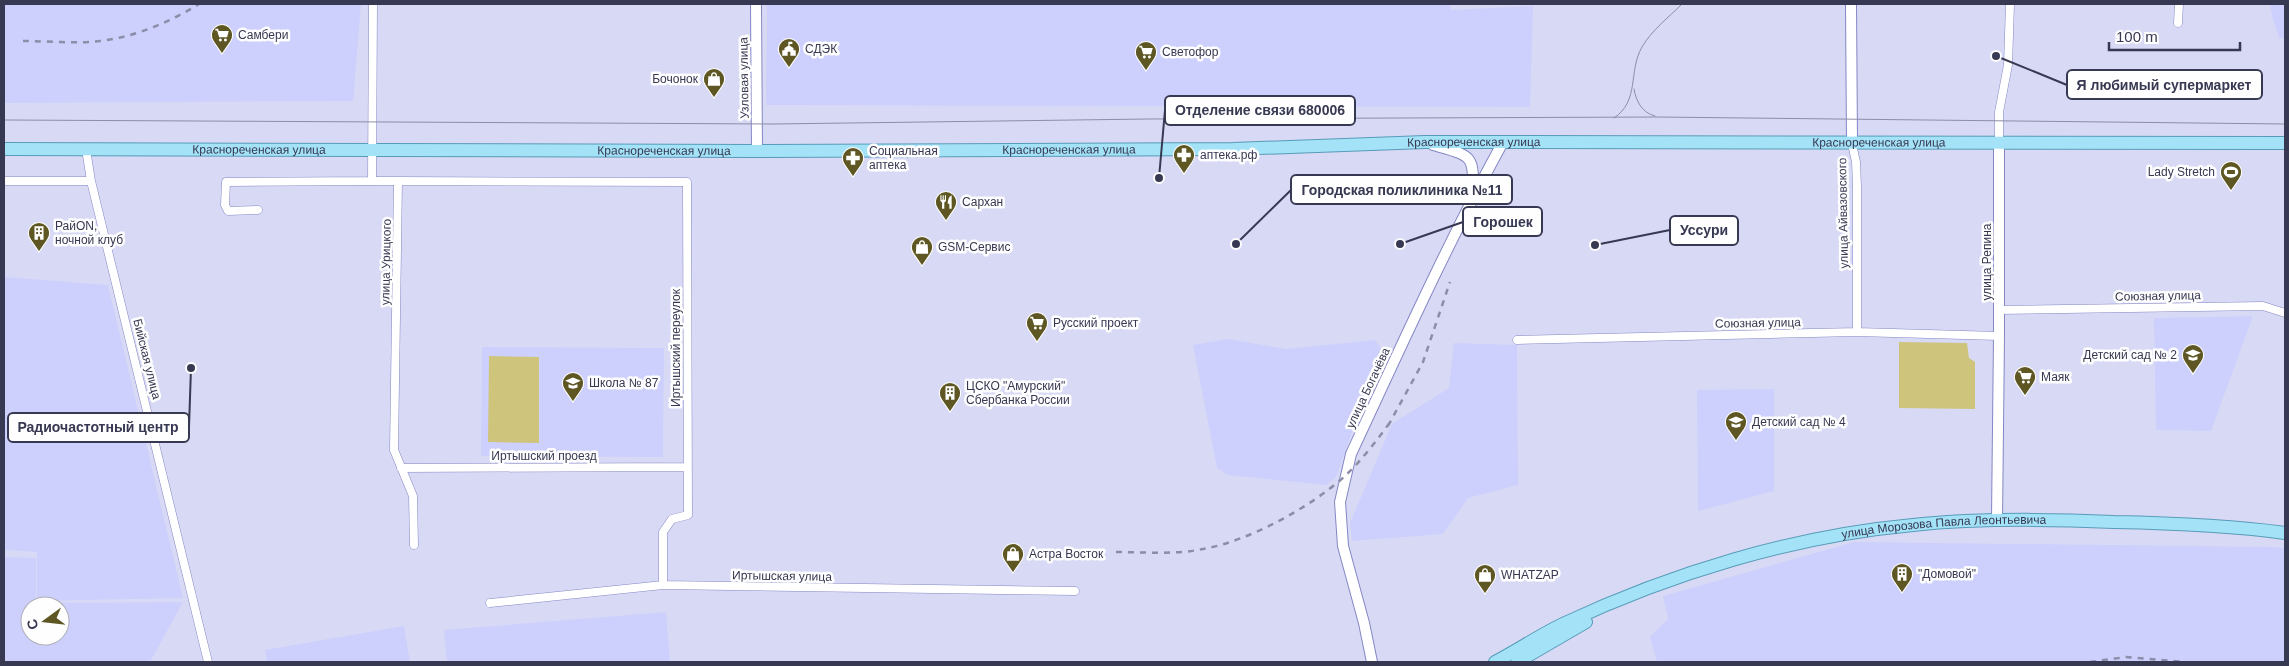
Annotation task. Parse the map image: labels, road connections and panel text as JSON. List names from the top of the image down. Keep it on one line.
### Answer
{"streets":{"main road":["Краснореченская улица","улица Морозова Павла Леонтьевича"],"street":["Узловая улица","улица Айвазовского","улица Урицкого","улица Репина","Союзная улица","Иртышский переулок","Бийская улица","улица Богачёва","Иртышский проезд","Иртышская улица"]},"crossings":[["Узловая улица","Краснореченская улица"],["Краснореченская улица","улица Айвазовского"],["Краснореченская улица","улица Репина"],["Краснореченская улица","Бийская улица"],["Краснореченская улица","улица Богачёва"],["улица Айвазовского","Союзная улица"],["улица Урицкого","Иртышский переулок"],["улица Урицкого","Иртышский проезд"],["улица Репина","Союзная улица"],["улица Репина","улица Морозова Павла Леонтьевича"],["Иртышский переулок","Иртышский проезд"],["Иртышский переулок","Иртышская улица"]],"places":{"supermarket":["Самбери","Светофор","Русский проект","Маяк"],"other":["Я любимый супермаркет","Отделение связи 680006","Городская поликлиника №11","Горошек","Уссури","Радиочастотный центр"],"public building":["СДЭК"],"shop":["Бочонок","GSM-Сервис","Астра Восток","WHATZAP"],"pharmacy":["аптека.рф","Социальная аптека"],"sports":["Lady Stretch"],"restaurant":["Сархан"],"building":["РайON, ночной клуб","ЦСКО \"Амурский\" Сбербанка России","\"Домовой\""],"school or university":["Детский сад № 2","Школа № 87","Детский сад № 4"]},"scale_bar":"100 m","north":"left"}
